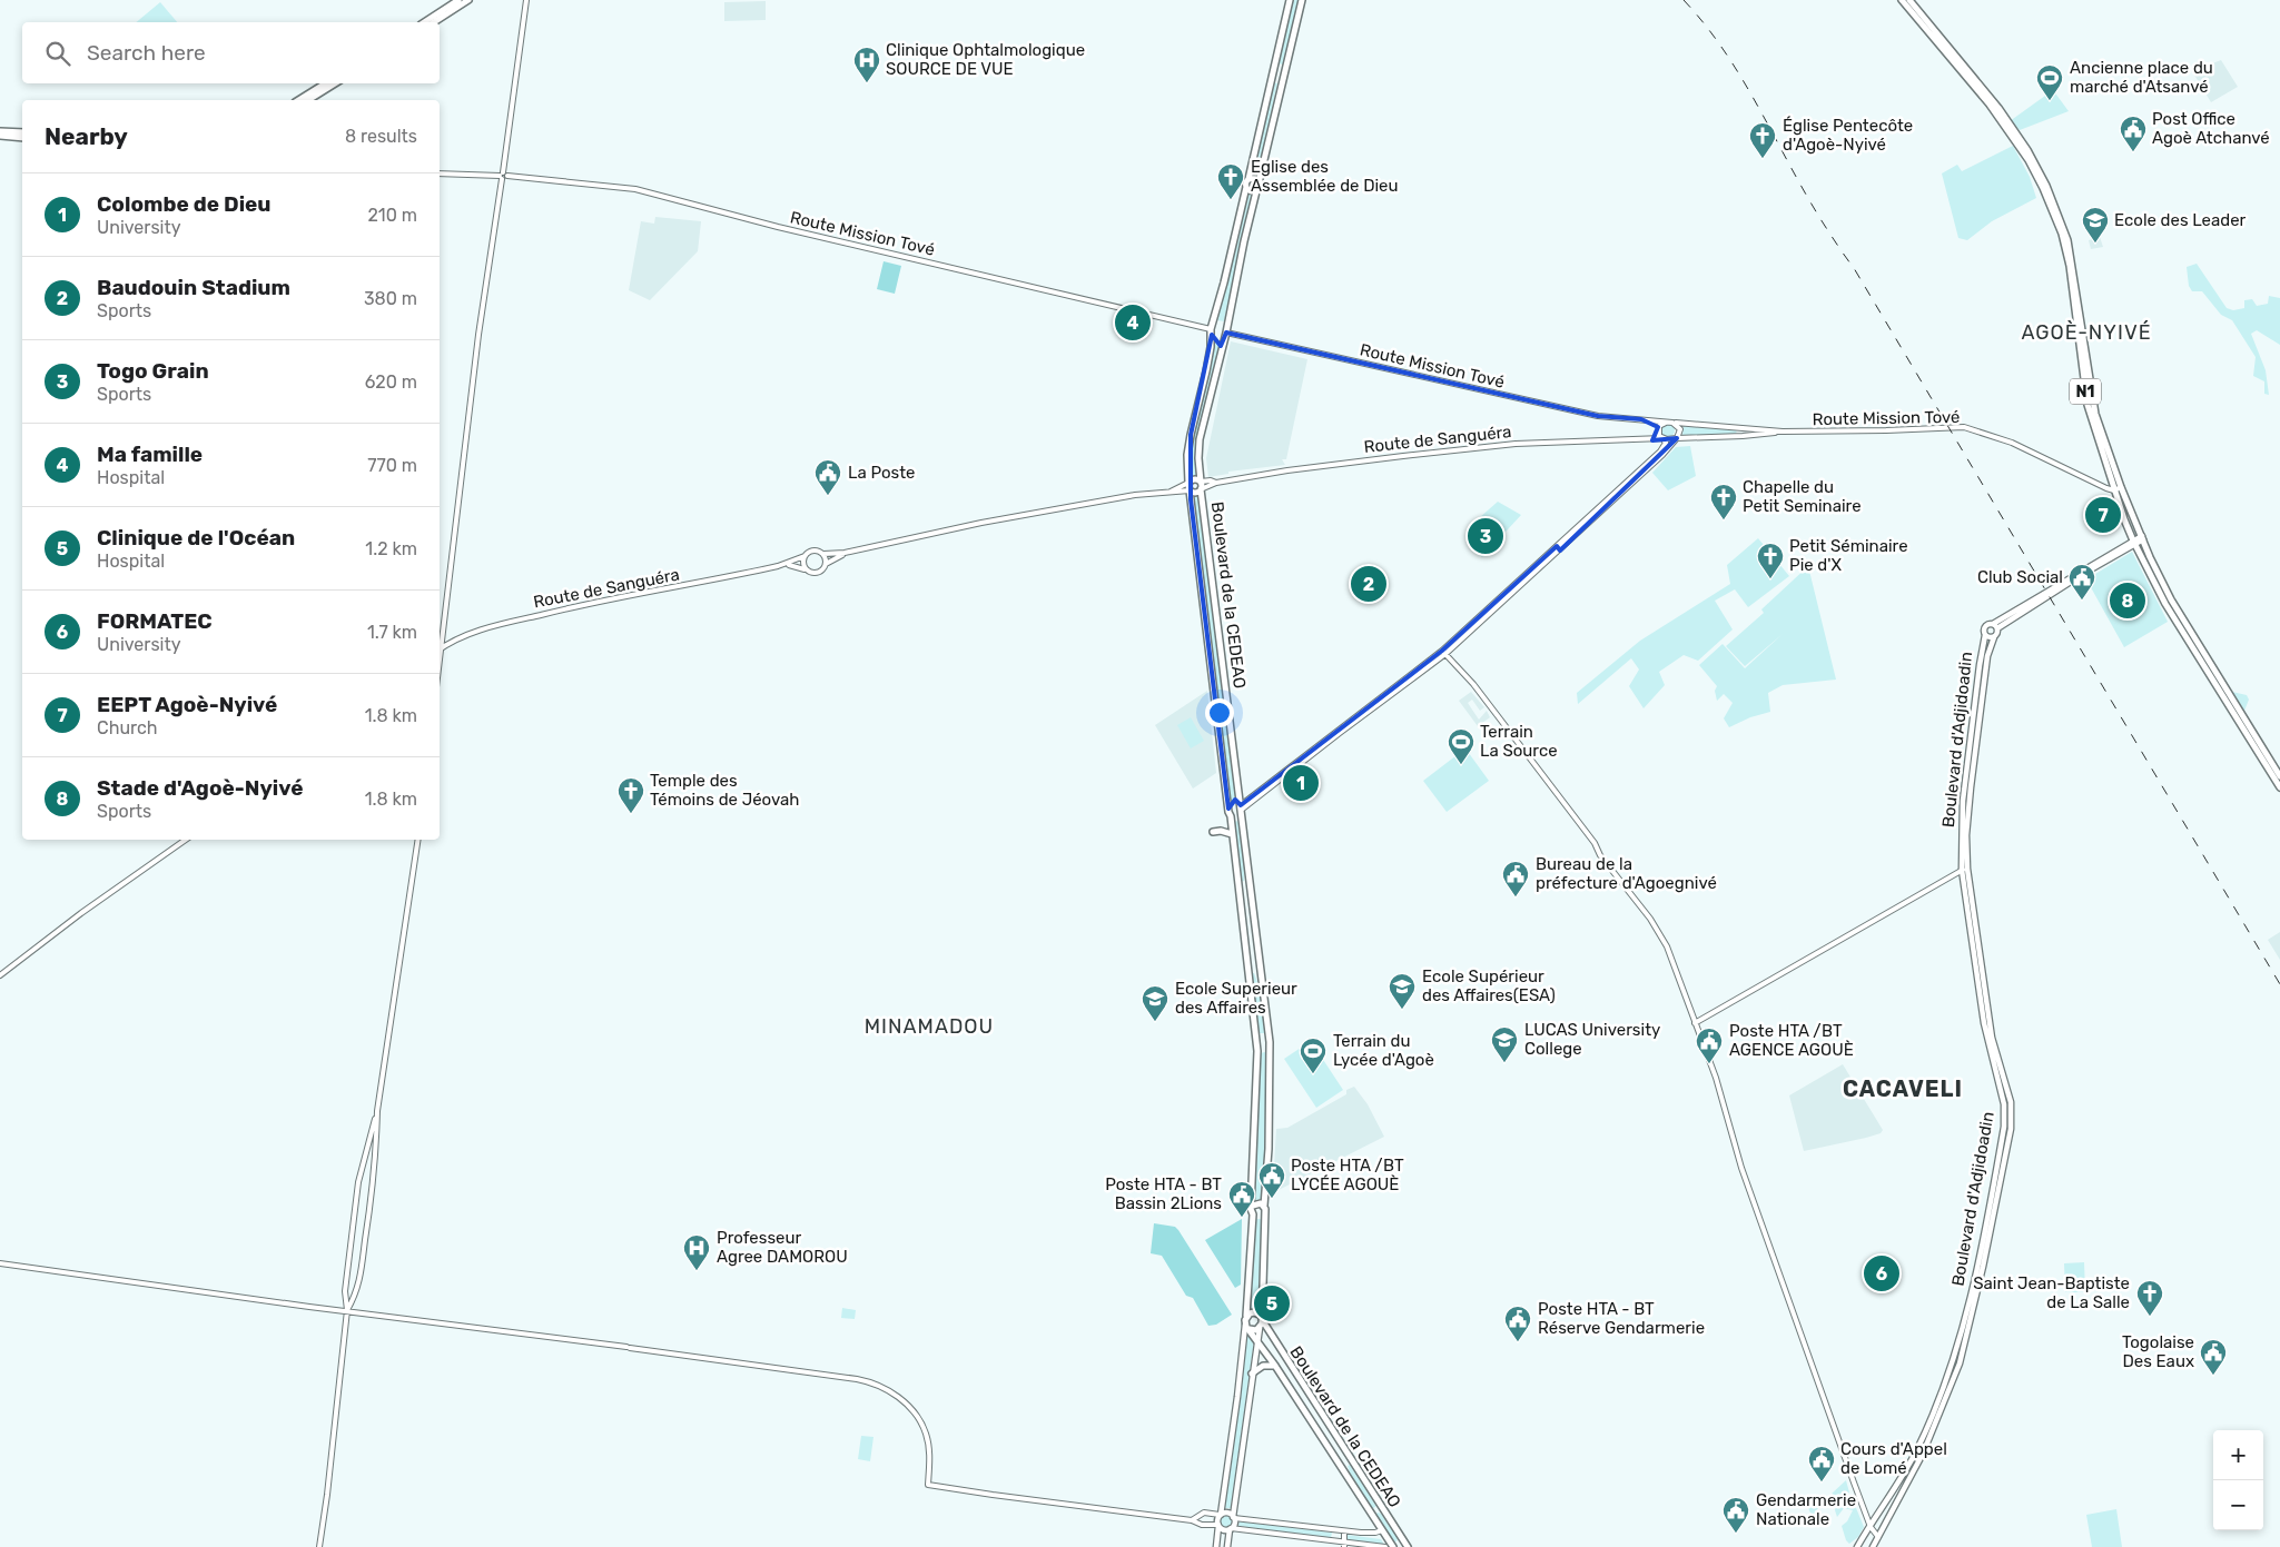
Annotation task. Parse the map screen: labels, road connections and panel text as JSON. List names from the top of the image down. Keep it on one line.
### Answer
{"streets":{"main road":["N1","Boulevard de la CEDEAO","Boulevard d'Adjidoadin"],"street":["Route Mission Tové","Route de Sanguéra"]},"crossings":[["Route Mission Tové","N1"],["Route Mission Tové","Route de Sanguéra"],["Route Mission Tové","Boulevard de la CEDEAO"],["Route de Sanguéra","Boulevard de la CEDEAO"]],"districts":["AGOÈ-NYIVÉ","MINAMADOU","CACAVELI"],"places":{"hospital":["Clinique Ophtalmologique SOURCE DE VUE","Professeur Agree DAMOROU"],"sports":["Ancienne place du marché d'Atsanvé","Terrain La Source","Terrain du Lycée d'Agoè"],"public building":["Post Office Agoè Atchanvé","La Poste","Club Social","Bureau de la préfecture d'Agoegnivé","Poste HTA /BT AGENCE AGOUÈ","Poste HTA /BT LYCÉE AGOUÈ","Poste HTA - BT Bassin 2Lions","Poste HTA - BT Réserve Gendarmerie","Togolaise Des Eaux","Cours d'Appel de Lomé","Gendarmerie Nationale"],"church":["Église Pentecôte d'Agoè-Nyivé","Eglise des Assemblée de Dieu","Chapelle du Petit Seminaire","Petit Séminaire Pie d'X","Temple des Témoins de Jéovah","Saint Jean-Baptiste de La Salle"],"school or university":["Ecole des Leader","Ecole Supérieur des Affaires(ESA)","Ecole Superieur des Affaires","LUCAS University College"]},"page":{"search":"Search here","heading":["Nearby","8 results"],"list":[{"mark":"1","name":"Colombe de Dieu","note":"University","value":"210 m"},{"mark":"2","name":"Baudouin Stadium","note":"Sports","value":"380 m"},{"mark":"3","name":"Togo Grain","note":"Sports","value":"620 m"},{"mark":"4","name":"Ma famille","note":"Hospital","value":"770 m"},{"mark":"5","name":"Clinique de l'Océan","note":"Hospital","value":"1.2 km"},{"mark":"6","name":"FORMATEC","note":"University","value":"1.7 km"},{"mark":"7","name":"EEPT Agoè-Nyivé","note":"Church","value":"1.8 km"},{"mark":"8","name":"Stade d'Agoè-Nyivé","note":"Sports","value":"1.8 km"}],"pins":["4","7","3","2","8","1","6","5"],"map_buttons":["+","−"]}}
